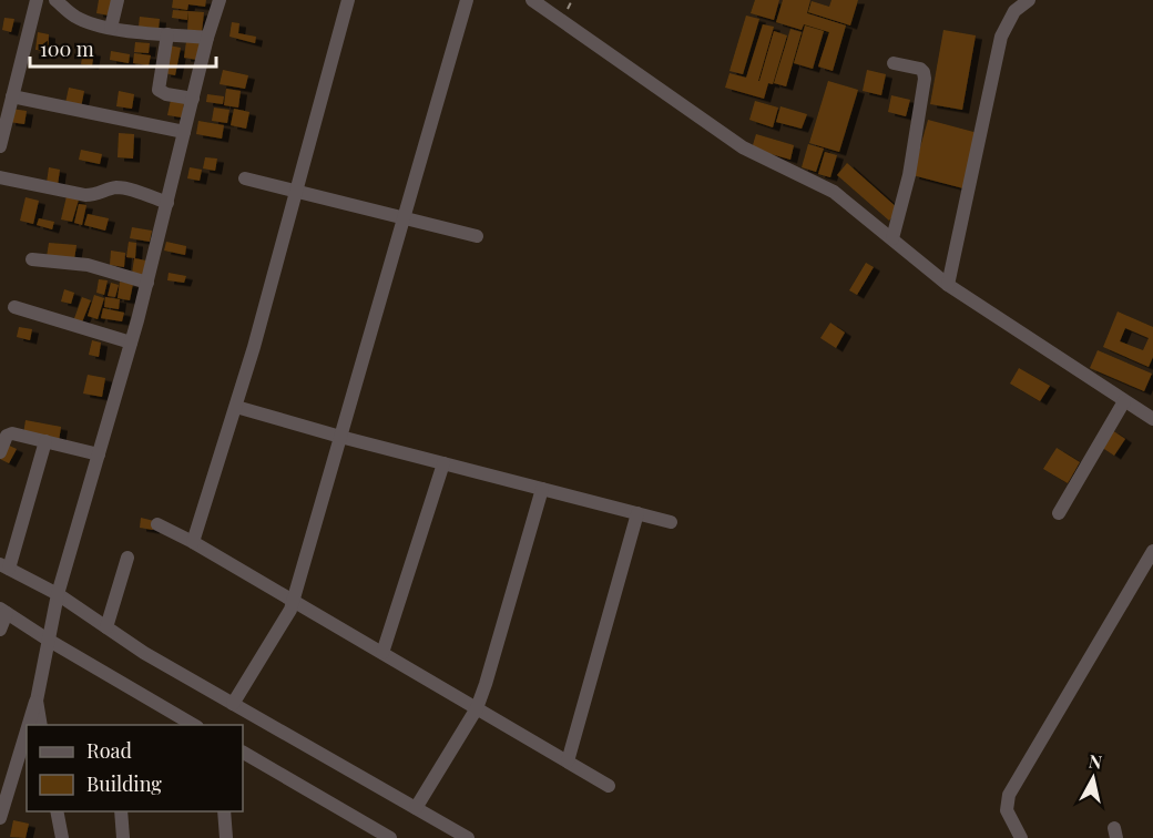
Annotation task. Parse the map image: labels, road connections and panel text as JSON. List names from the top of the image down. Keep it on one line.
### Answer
{"legend":["Road","Building"],"scale_bar":"100 m","north":"top"}
